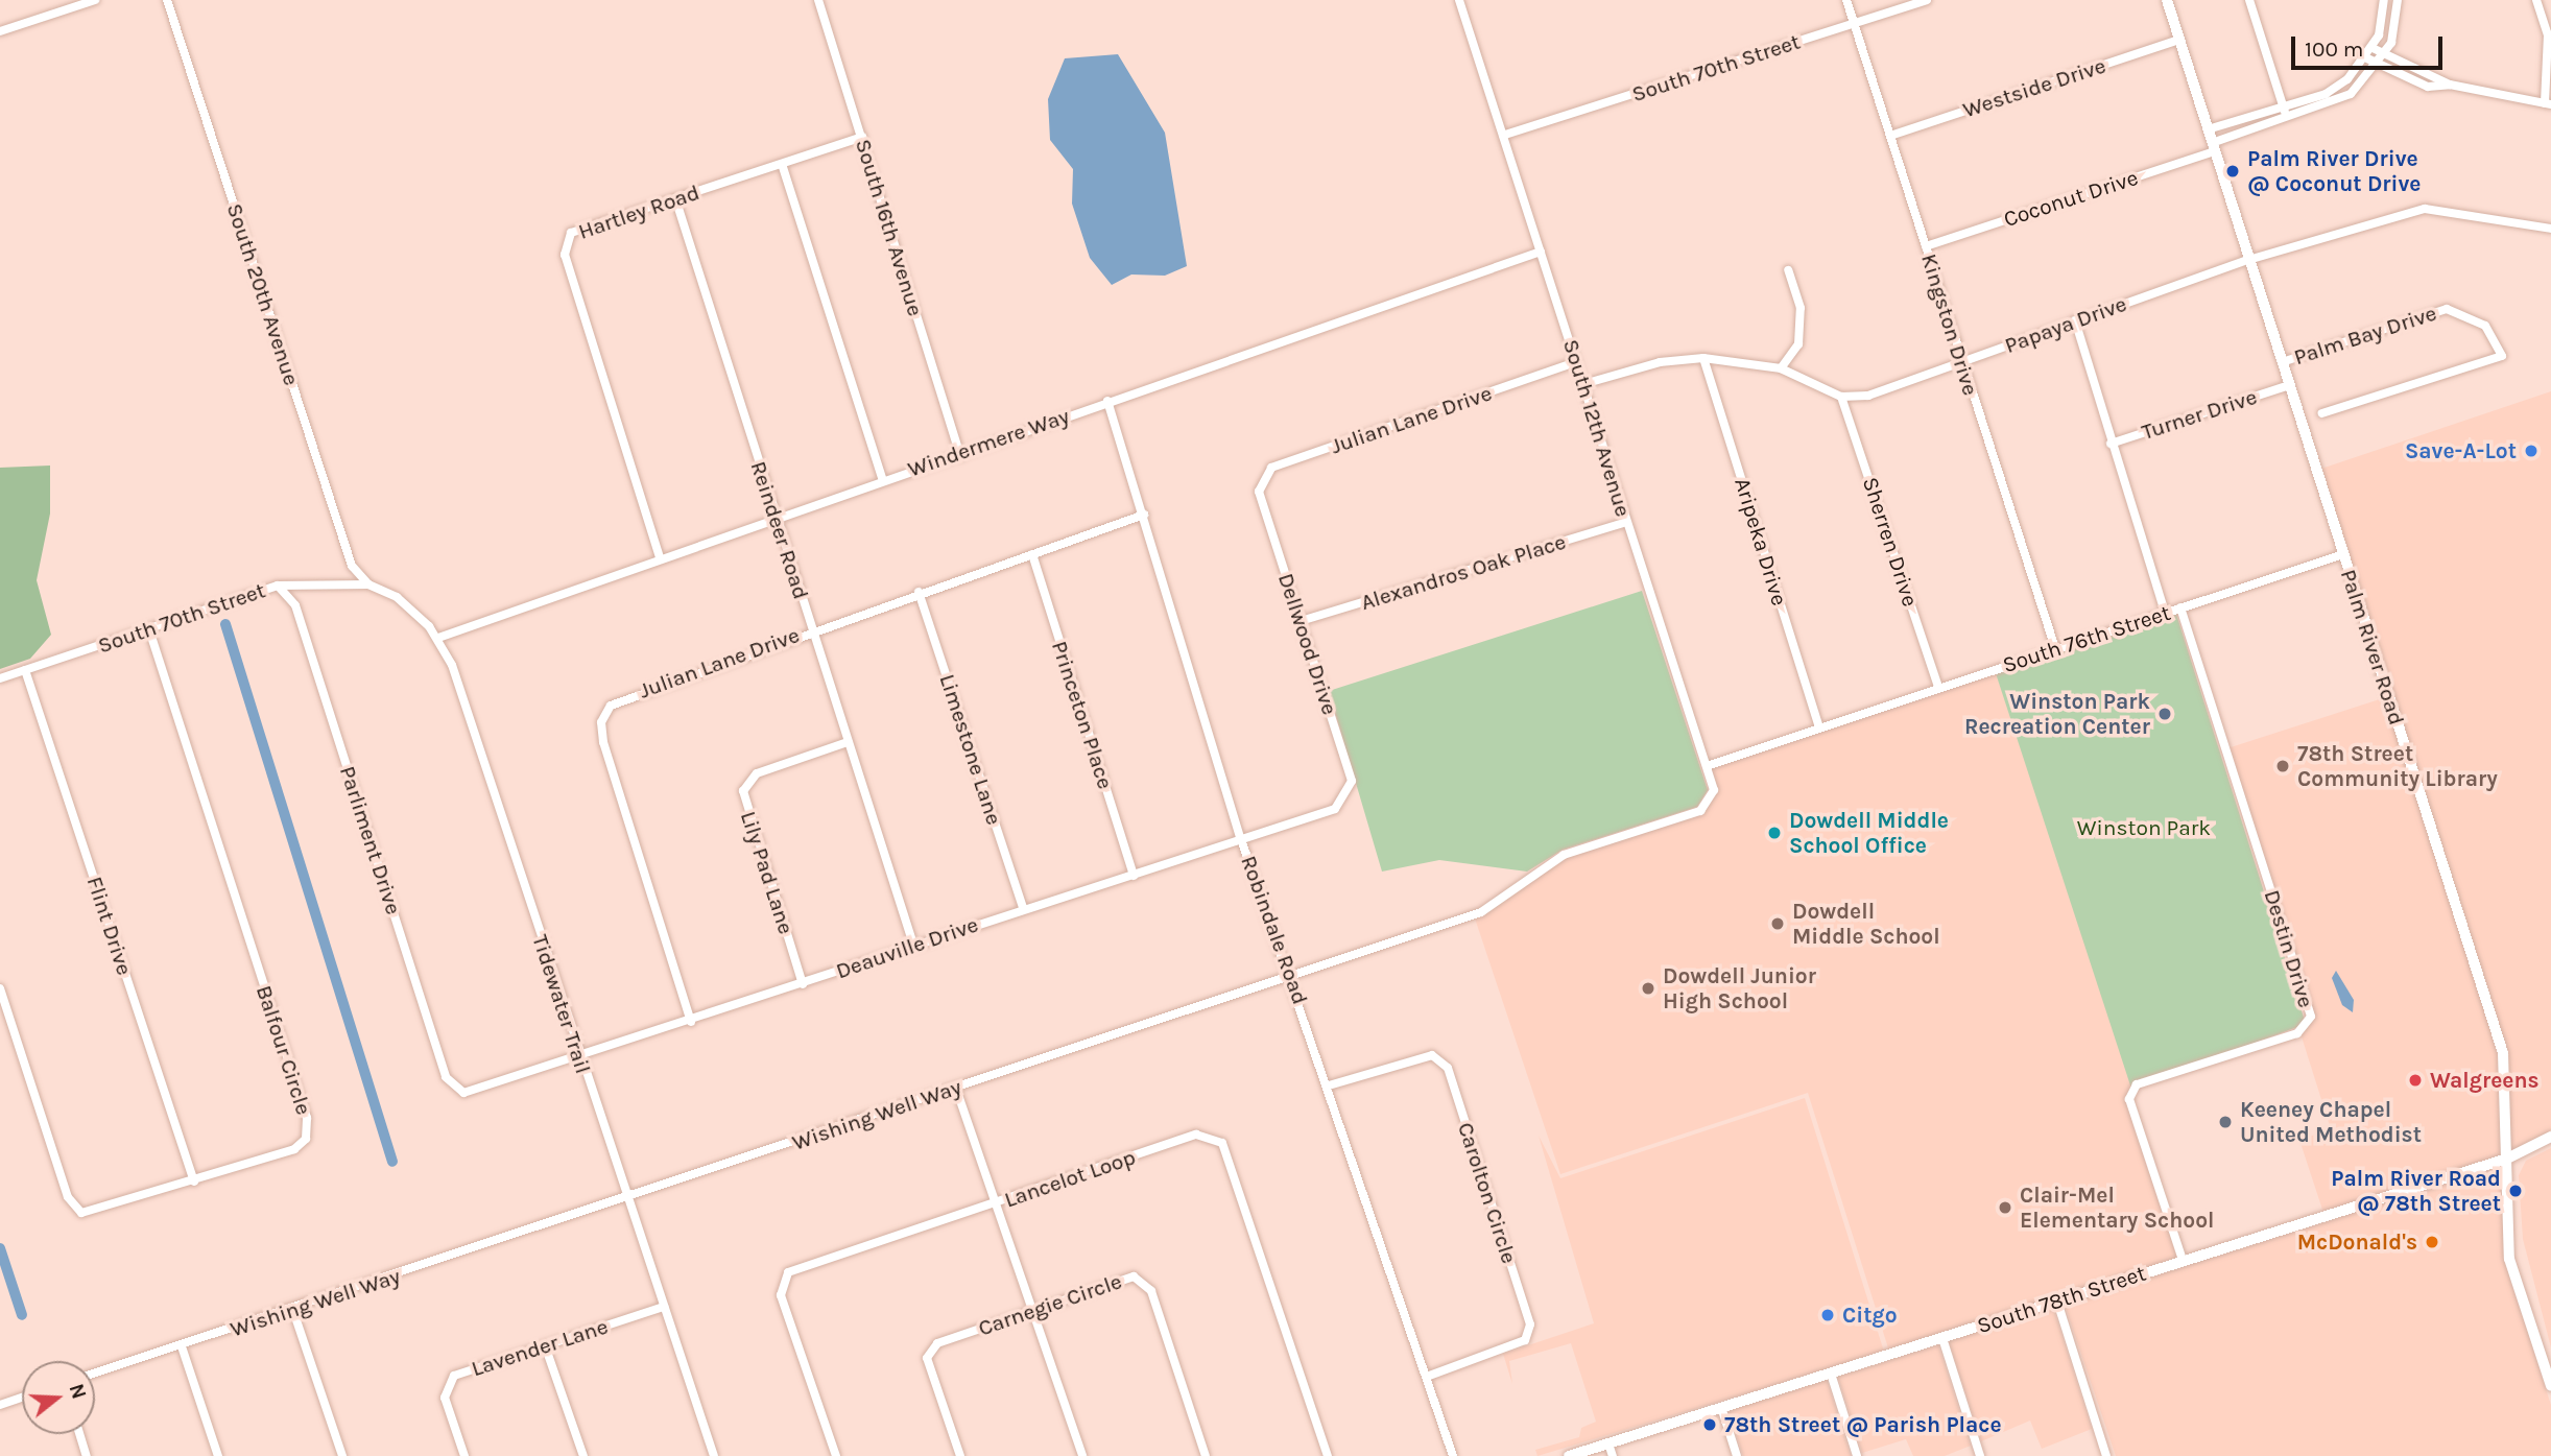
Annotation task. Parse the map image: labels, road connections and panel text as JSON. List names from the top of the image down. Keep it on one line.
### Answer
{"streets":{"street":["South 70th Street","Westside Drive","Coconut Drive","Hartley Road","South 16th Avenue","South 20th Avenue","Kingston Drive","Papaya Drive","Palm Bay Drive","Turner Drive","Julian Lane Drive","South 12th Avenue","Windermere Way","Reindeer Road","Aripeka Drive","Sherren Drive","Alexandros Oak Place","South 76th Street","Dellwood Drive","Palm River Road","Princeton Place","Limestone Lane","Parliment Drive","Lily Pad Lane","Flint Drive","Robindale Road","Deauville Drive","Destin Drive","Tidewater Trail","Balfour Circle","Wishing Well Way","Lancelot Loop","Carolton Circle","South 78th Street","Carnegie Circle","Lavender Lane"]},"crossings":[["South 70th Street","South 20th Avenue"],["South 70th Street","Kingston Drive"],["South 70th Street","South 12th Avenue"],["South 70th Street","Parliment Drive"],["South 70th Street","Flint Drive"],["South 70th Street","Tidewater Trail"],["South 70th Street","Balfour Circle"],["Westside Drive","Kingston Drive"],["Westside Drive","Palm River Road"],["Coconut Drive","Kingston Drive"],["Coconut Drive","Palm River Road"],["Hartley Road","South 16th Avenue"],["Hartley Road","Windermere Way"],["Hartley Road","Reindeer Road"],["South 16th Avenue","Windermere Way"],["South 20th Avenue","Tidewater Trail"],["Kingston Drive","Papaya Drive"],["Kingston Drive","South 76th Street"],["Papaya Drive","Sherren Drive"],["Papaya Drive","Palm River Road"],["Palm Bay Drive","Palm River Road"],["Turner Drive","Palm River Road"],["Julian Lane Drive","South 12th Avenue"],["Julian Lane Drive","Reindeer Road"],["Julian Lane Drive","Dellwood Drive"],["Julian Lane Drive","Princeton Place"],["Julian Lane Drive","Limestone Lane"],["Julian Lane Drive","Robindale Road"],["Julian Lane Drive","Deauville Drive"],["South 12th Avenue","Windermere Way"],["South 12th Avenue","Alexandros Oak Place"],["South 12th Avenue","South 76th Street"],["South 12th Avenue","Wishing Well Way"],["Windermere Way","Reindeer Road"],["Windermere Way","Robindale Road"],["Windermere Way","Tidewater Trail"],["Reindeer Road","Lily Pad Lane"],["Reindeer Road","Deauville Drive"],["Aripeka Drive","South 76th Street"],["Sherren Drive","South 76th Street"],["Alexandros Oak Place","Dellwood Drive"],["South 76th Street","Palm River Road"],["South 76th Street","Destin Drive"],["Dellwood Drive","Deauville Drive"],["Palm River Road","South 78th Street"],["Princeton Place","Deauville Drive"],["Limestone Lane","Deauville Drive"],["Parliment Drive","Deauville Drive"],["Lily Pad Lane","Deauville Drive"],["Flint Drive","Balfour Circle"],["Robindale Road","Deauville Drive"],["Robindale Road","Wishing Well Way"],["Robindale Road","Carolton Circle"],["Deauville Drive","Tidewater Trail"],["Destin Drive","South 78th Street"],["Tidewater Trail","Wishing Well Way"],["Tidewater Trail","Lavender Lane"]],"parks":["Winston Park"],"places":["Palm River Drive @ Coconut Drive","Save-A-Lot","Winston Park Recreation Center","78th Street Community Library","Dowdell Middle School Office","Dowdell Middle School","Dowdell Junior High School","Walgreens","Keeney Chapel United Methodist","Palm River Road @ 78th Street","Clair-Mel Elementary School","McDonald's","Citgo","78th Street @ Parish Place"],"scale_bar":"100 m","north":"right"}
